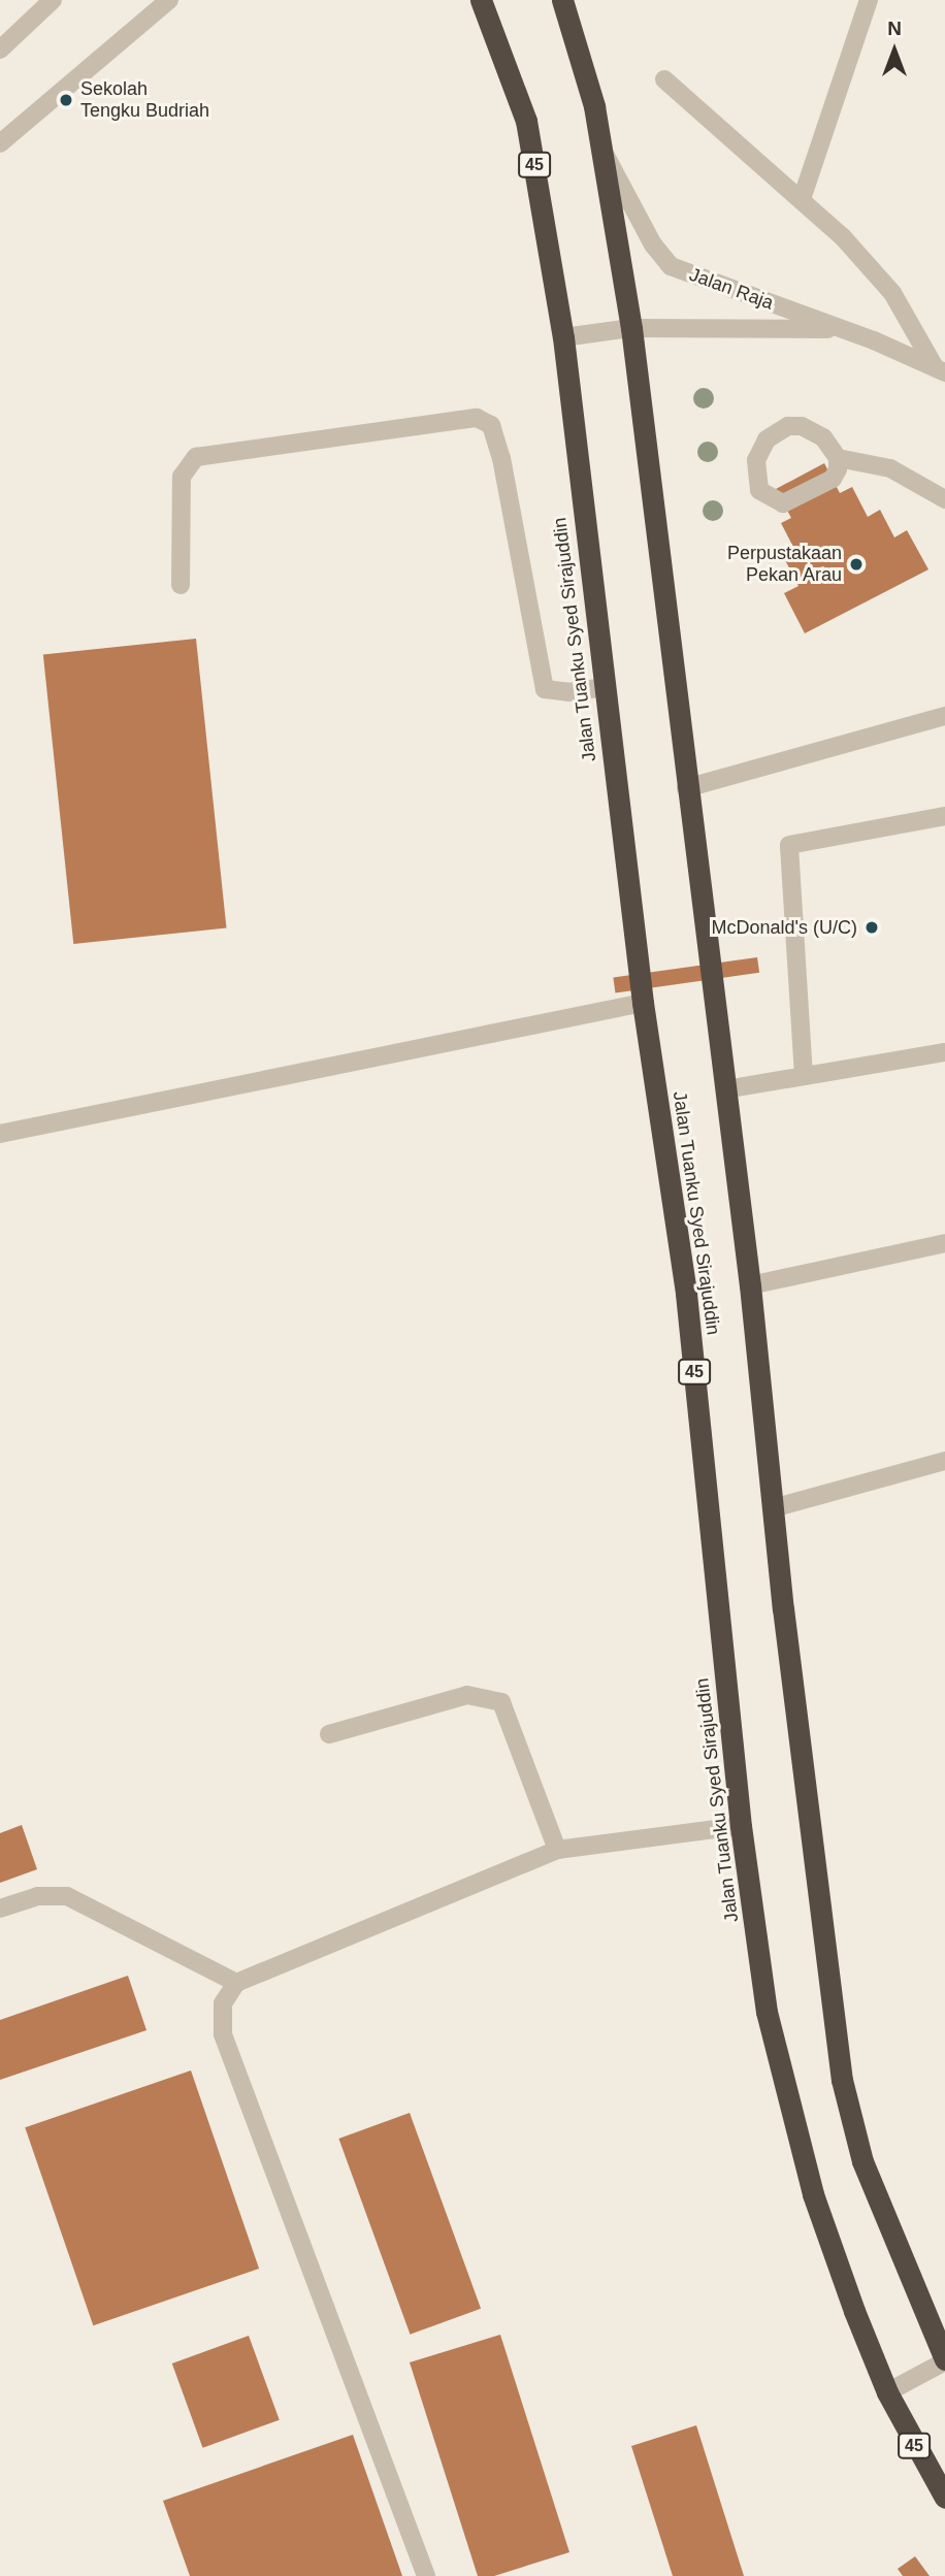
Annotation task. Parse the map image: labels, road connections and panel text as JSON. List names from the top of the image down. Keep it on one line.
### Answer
{"streets":{"highway":["45","Jalan Tuanku Syed Sirajuddin"],"street":["Jalan Raja"]},"crossings":[["Jalan Raja","Jalan Tuanku Syed Sirajuddin"]],"places":["Sekolah Tengku Budriah","Perpustakaan Pekan Arau","McDonald's (U/C)"],"north":"top"}
